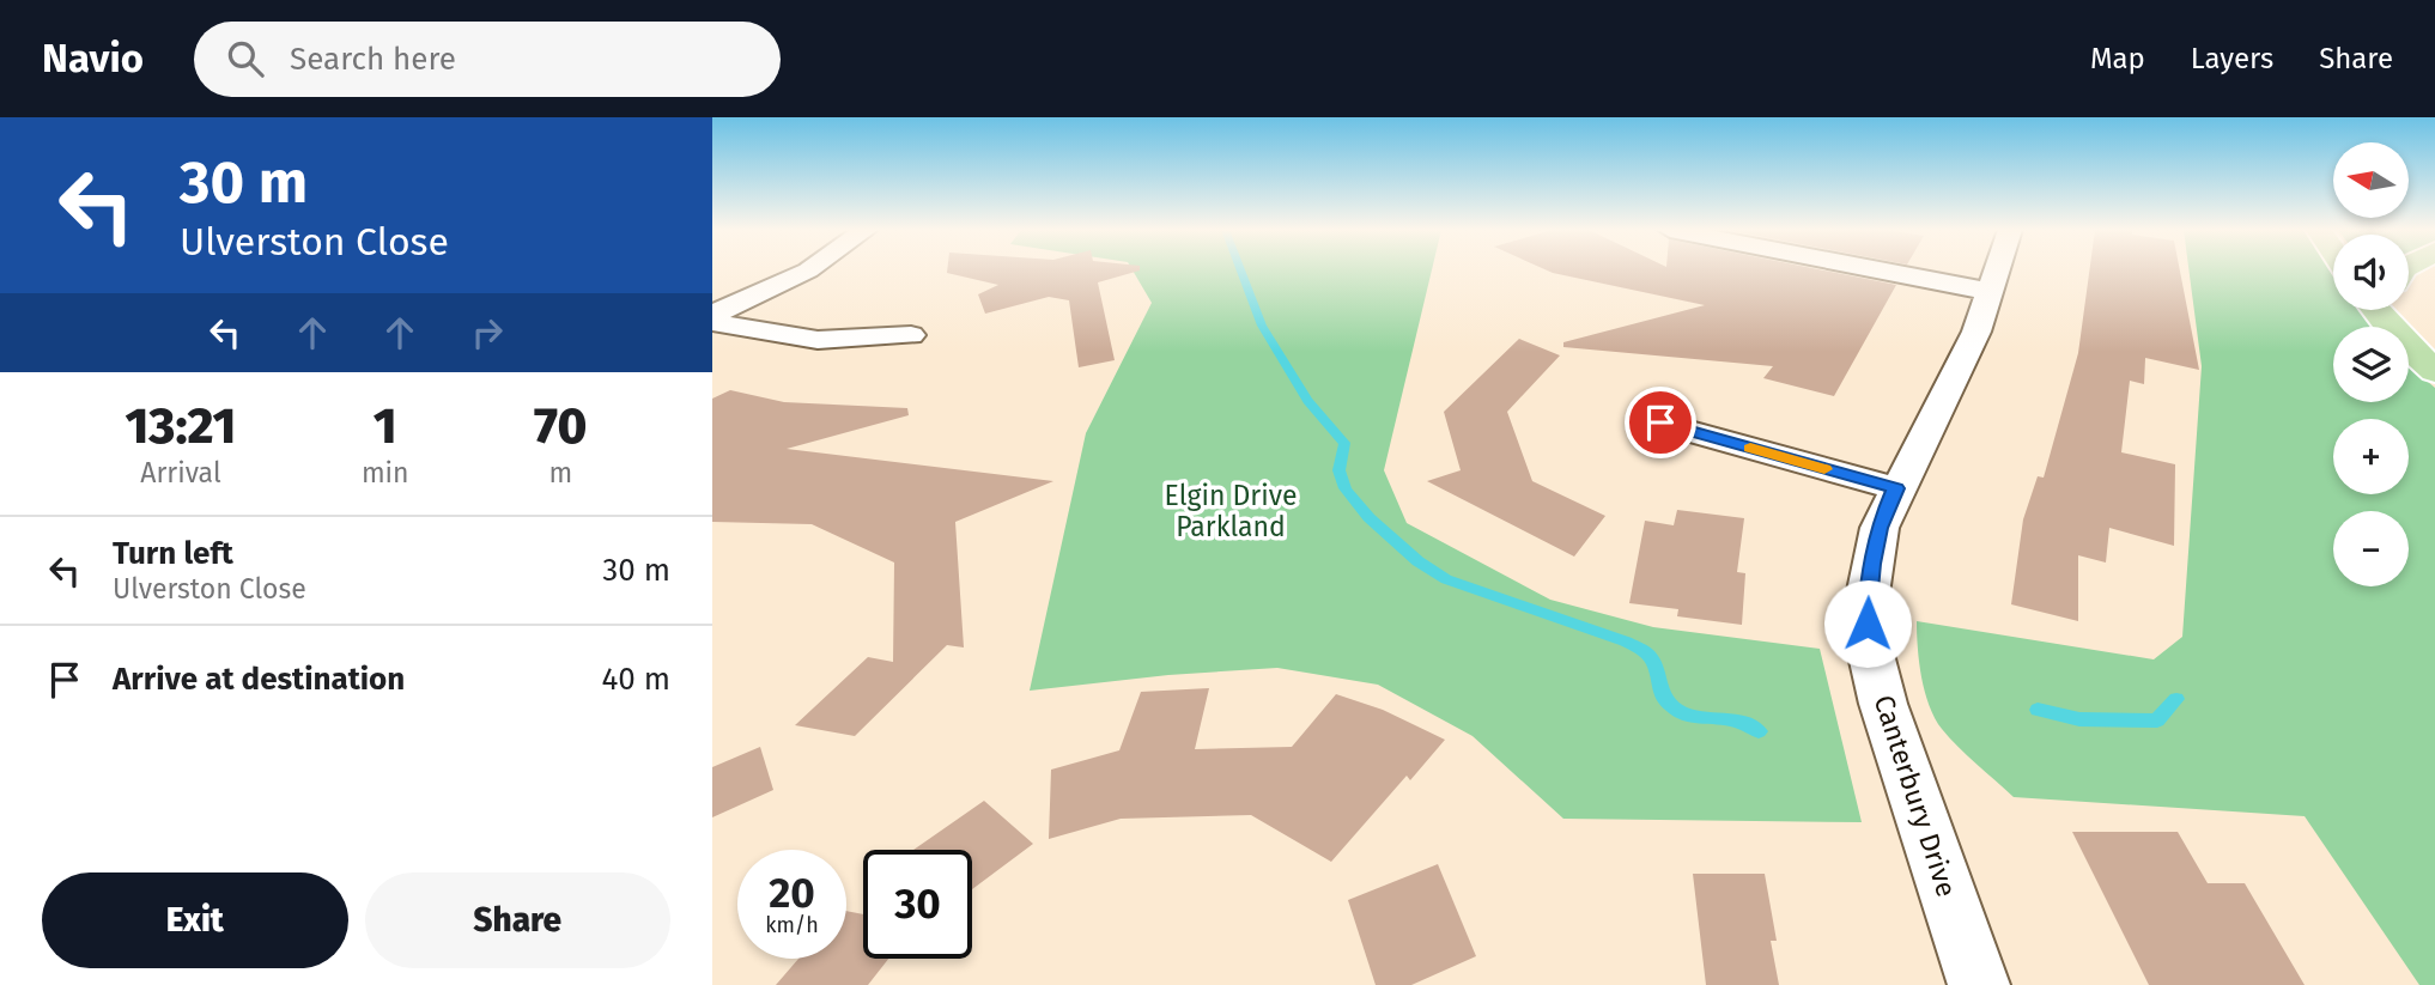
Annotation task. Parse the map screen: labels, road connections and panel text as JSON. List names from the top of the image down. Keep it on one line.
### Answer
{"streets":{"street":["Canterbury Drive"]},"parks":["Elgin Drive Parkland"],"north":"left","page":{"header":"Navio","search":"Search here","nav":["Map","Layers","Share"],"turn":["30 m","Ulverston Close"],"map_buttons":["+","−"],"eta":["13:21","Arrival","1","min","70","m"],"list":[{"name":"Turn left","note":"Ulverston Close","value":"30 m"},{"name":"Arrive at destination","value":"40 m"}],"speed":"20 km/h","limit":"30","buttons":["Exit","Share"]}}
